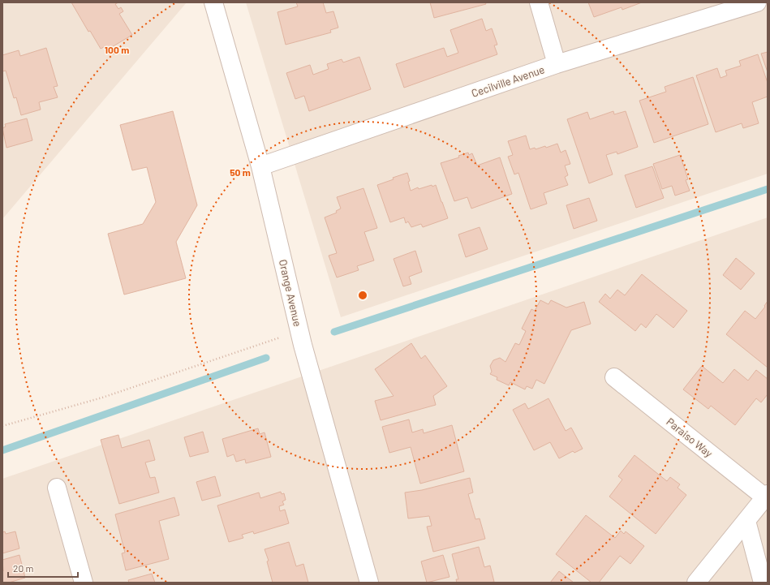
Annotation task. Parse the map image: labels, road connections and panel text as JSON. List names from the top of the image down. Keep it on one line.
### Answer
{"streets":{"street":["Cecilville Avenue","Orange Avenue","Paraiso Way"]},"crossings":[["Cecilville Avenue","Orange Avenue"]],"scale_bar":"20 m","rings":["100 m","50 m"]}
